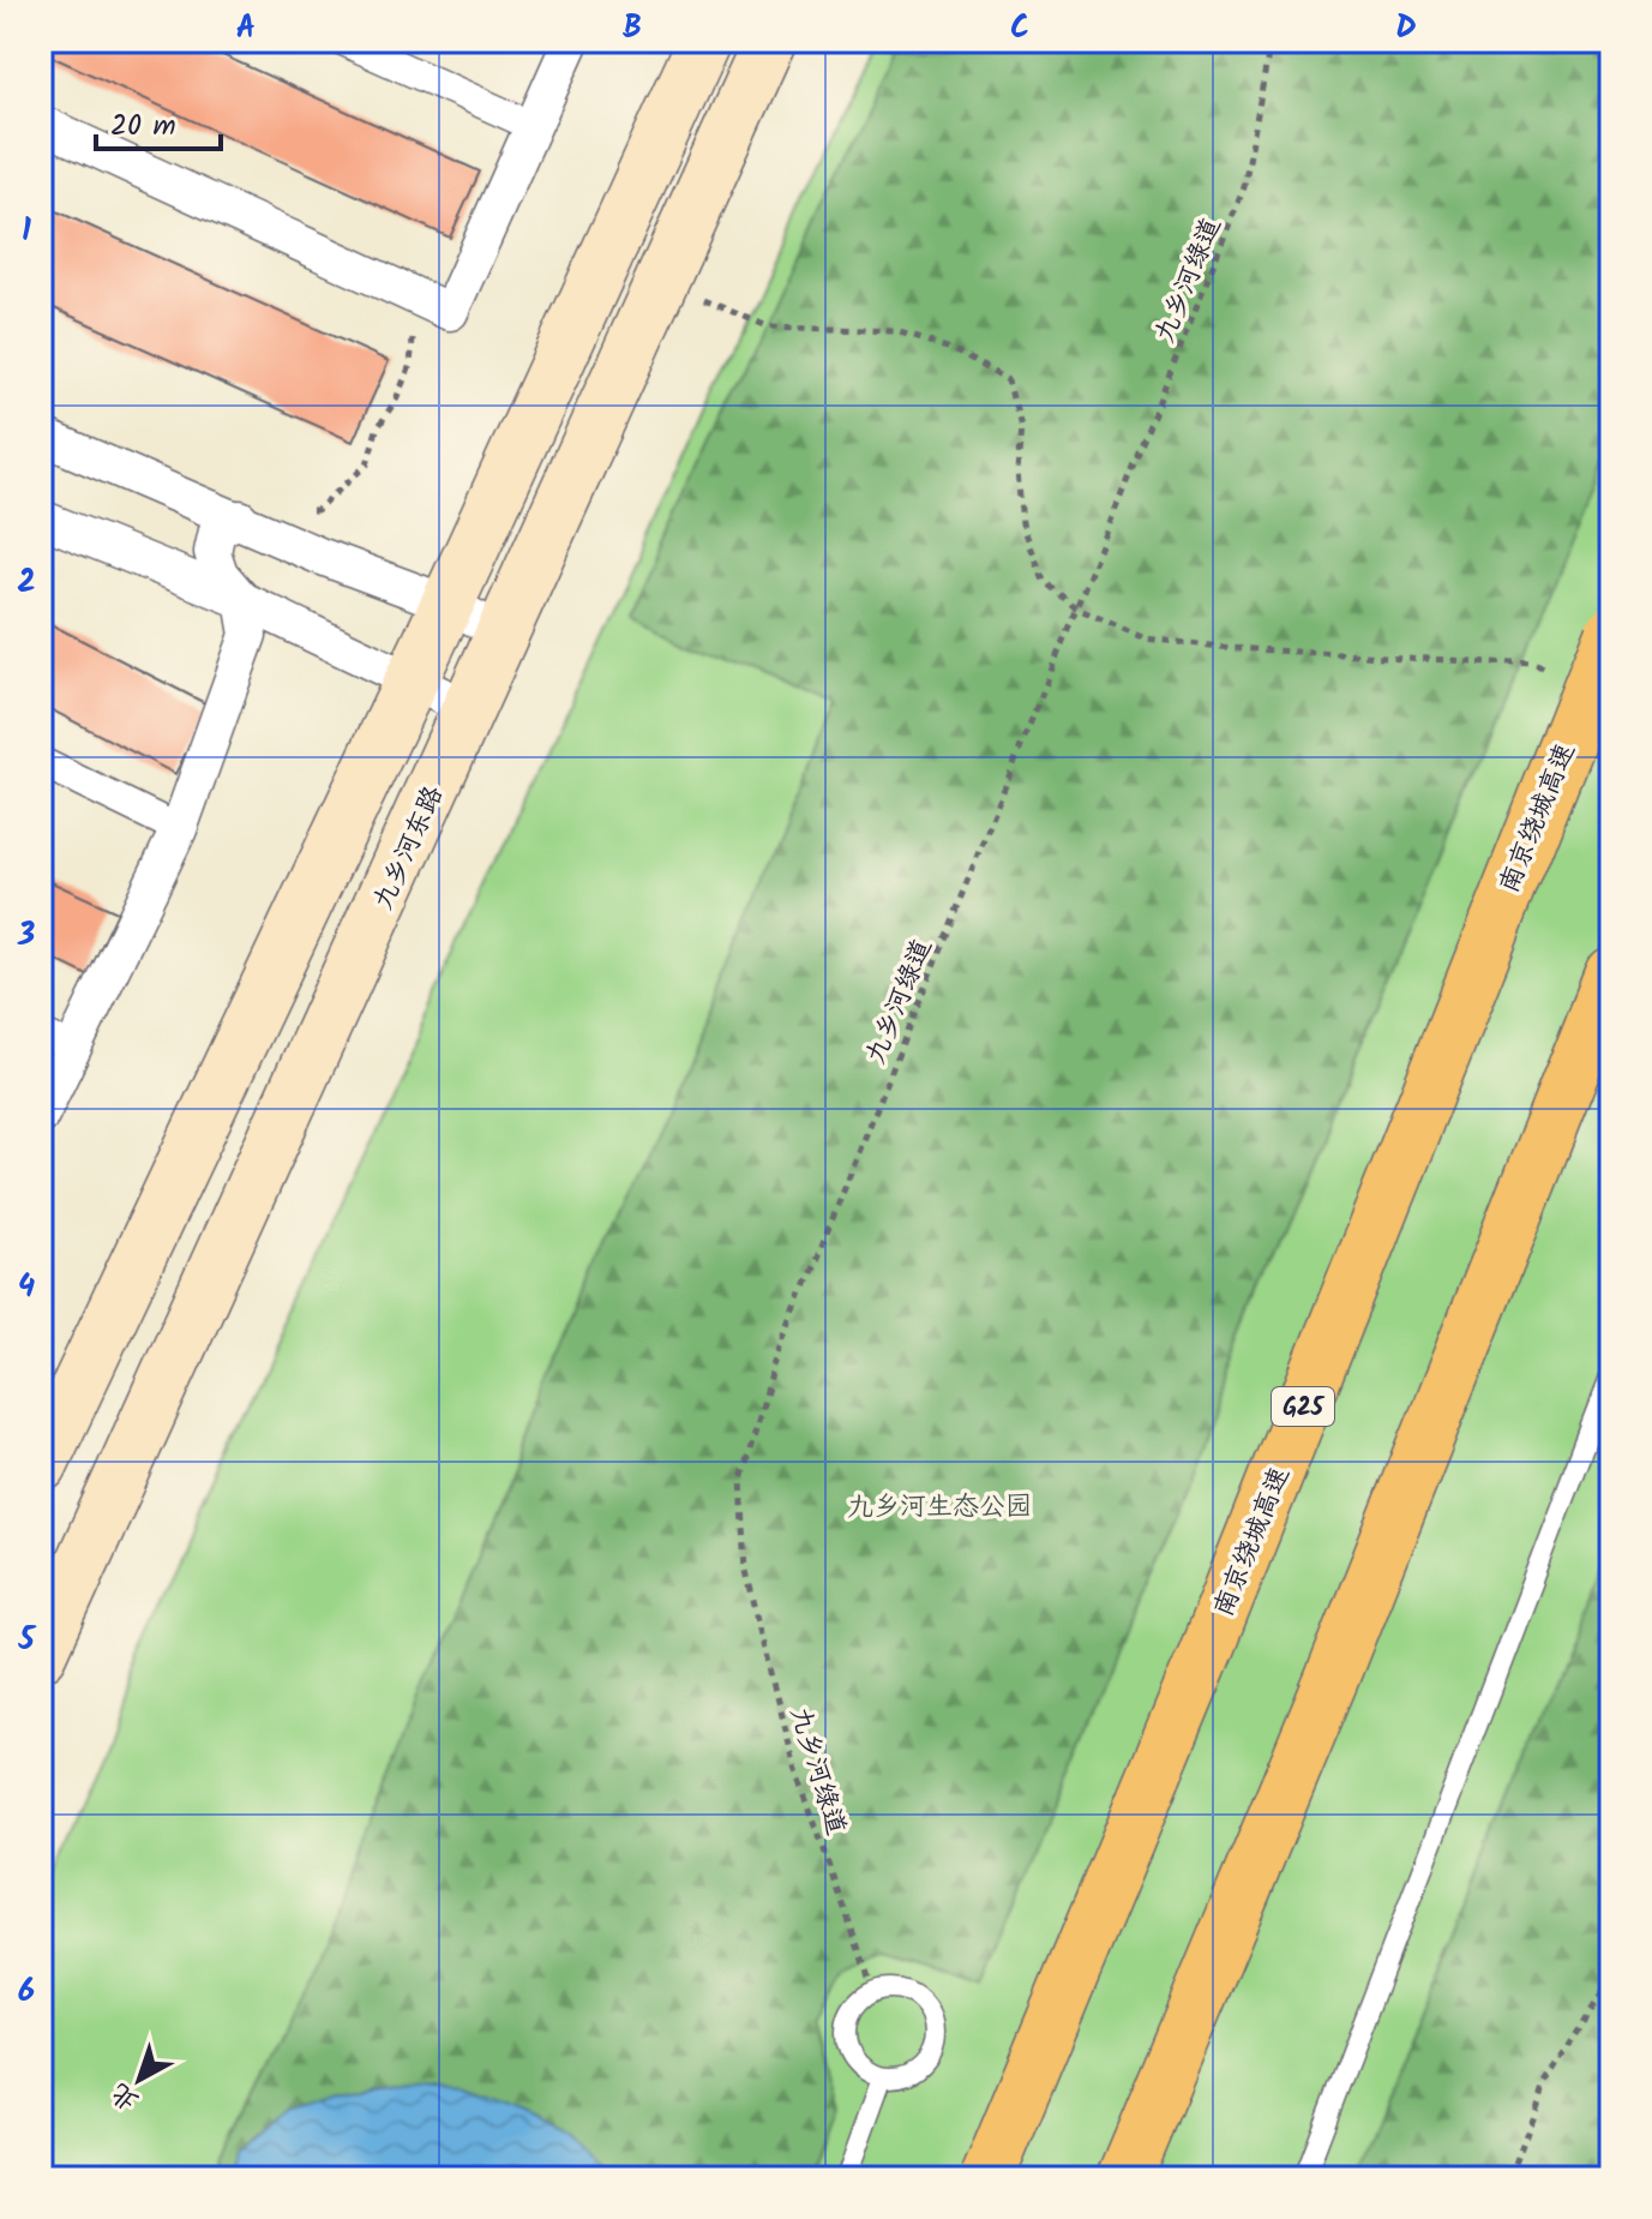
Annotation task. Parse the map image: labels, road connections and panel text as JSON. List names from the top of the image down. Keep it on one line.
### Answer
{"streets":{"highway":["南京绕城高速","G25"],"main road":["九乡河东路"],"path":["九乡河绿道"]},"parks":["九乡河生态公园"],"scale_bar":"20 m","north":"bottom left","grid":{"columns":["A","B","C","D"],"rows":["1","2","3","4","5","6"]}}
